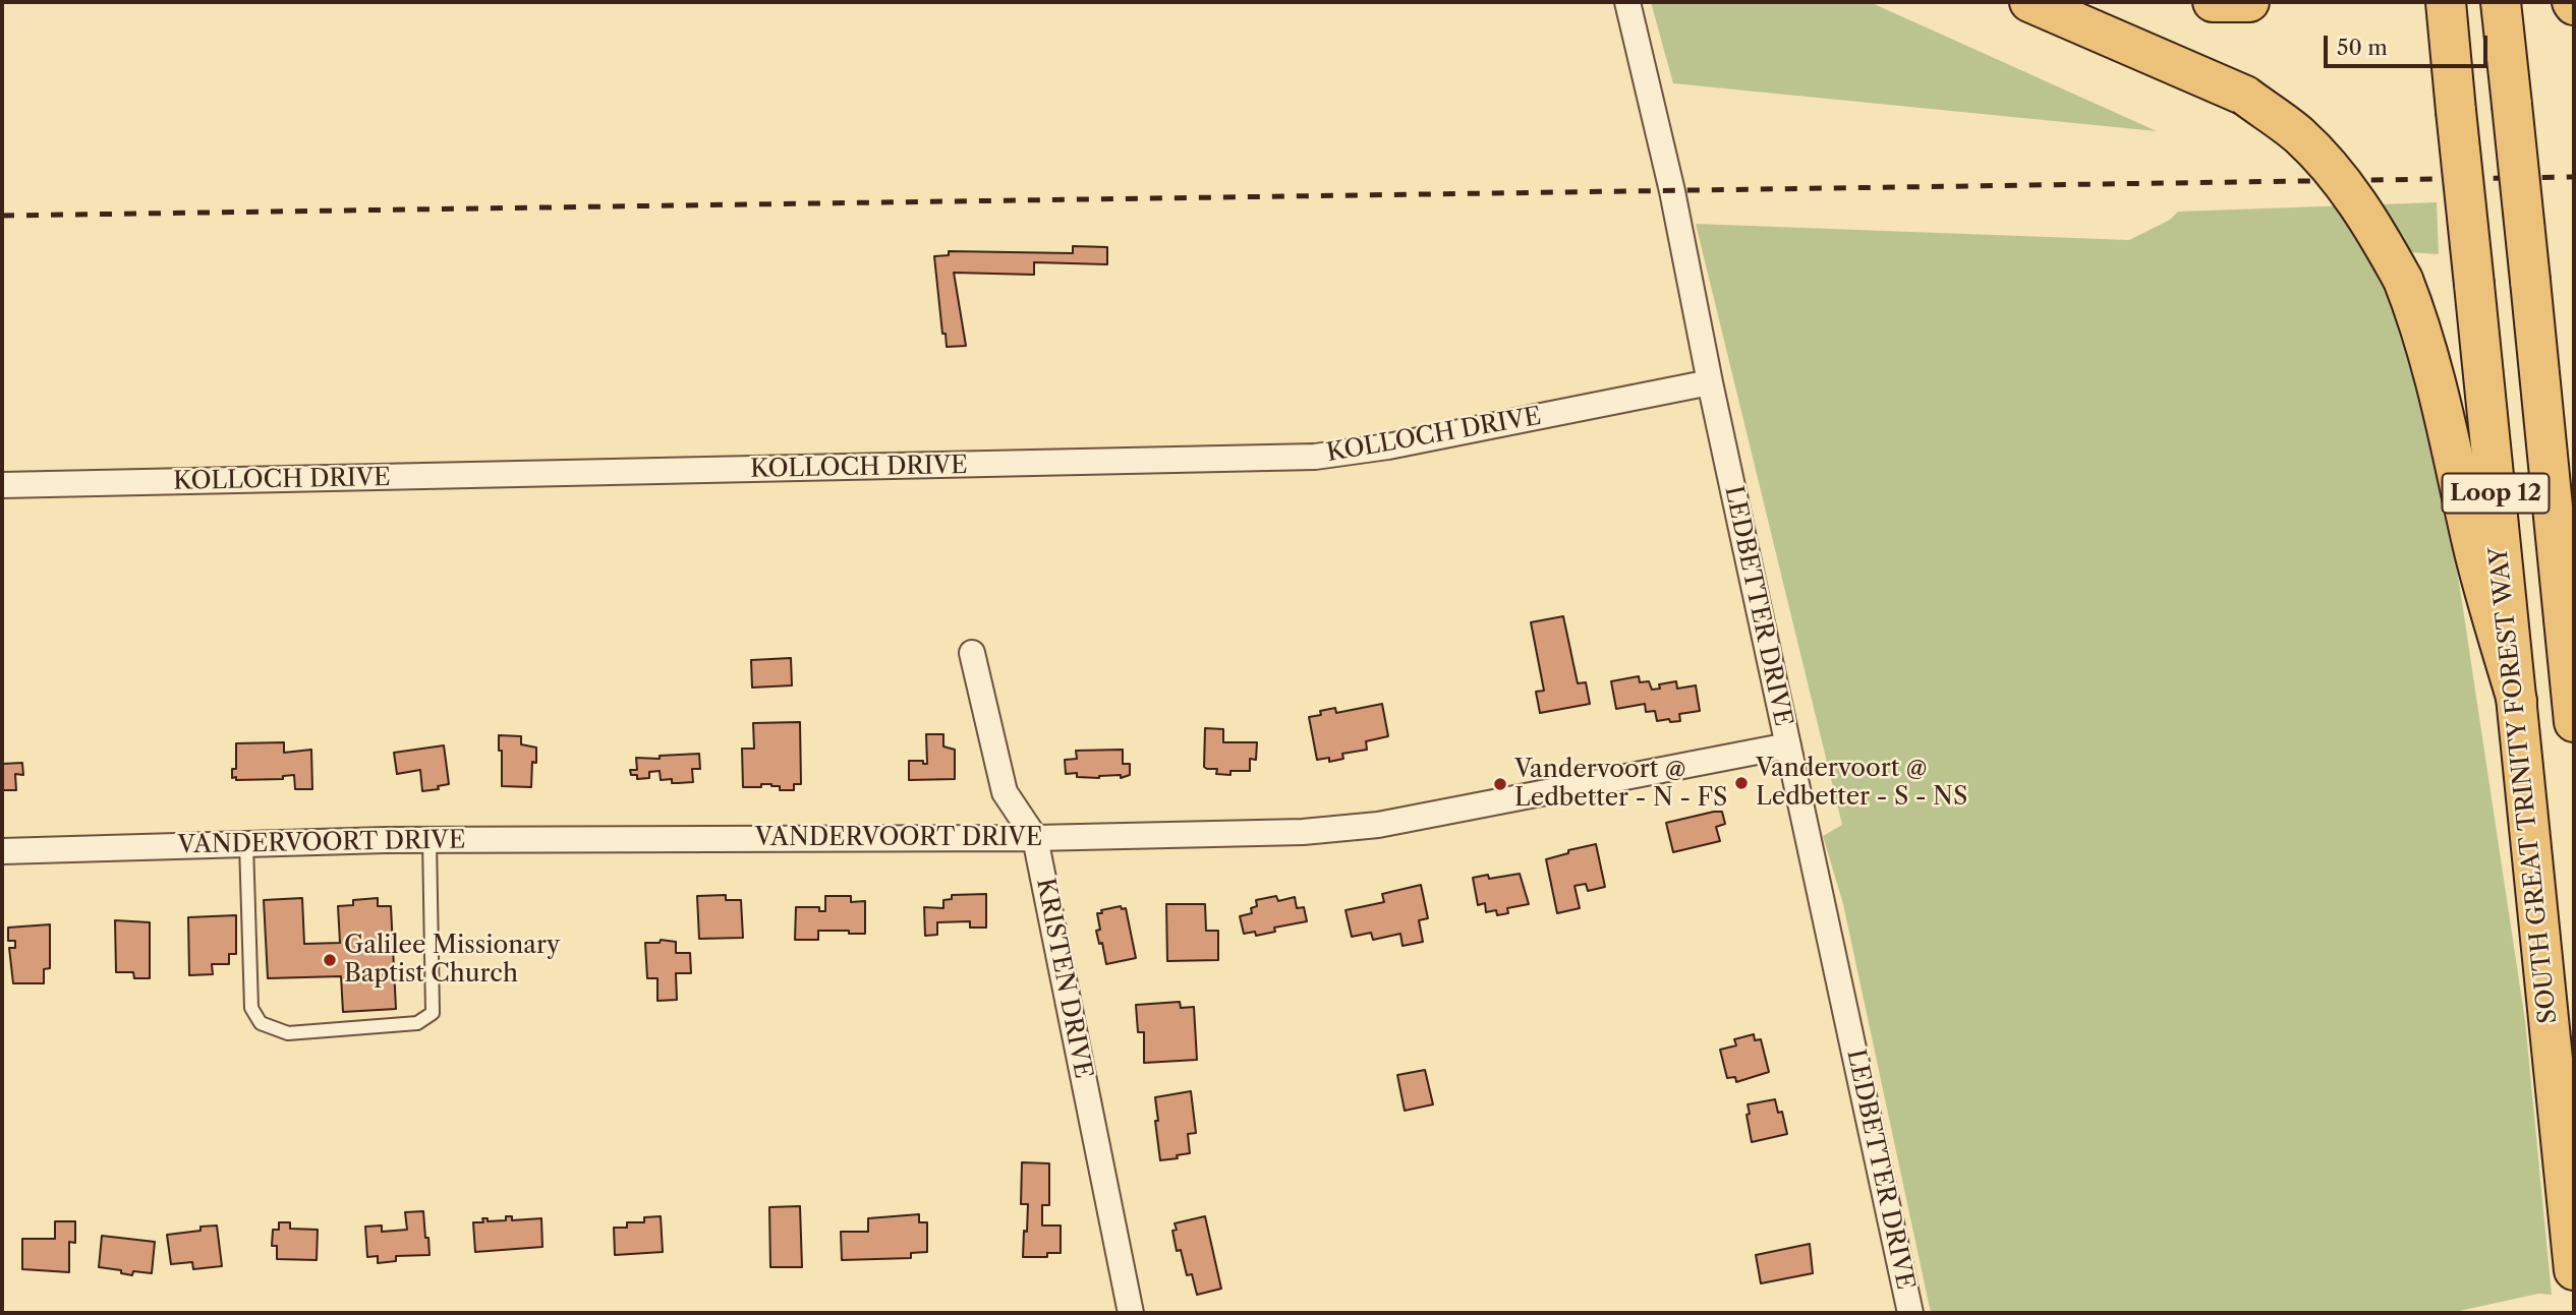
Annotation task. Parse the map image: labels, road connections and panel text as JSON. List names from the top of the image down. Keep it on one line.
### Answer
{"streets":{"main road":["Loop 12","SOUTH GREAT TRINITY FOREST WAY"],"street":["KOLLOCH DRIVE","LEDBETTER DRIVE","VANDERVOORT DRIVE","KRISTEN DRIVE"]},"crossings":[["KOLLOCH DRIVE","LEDBETTER DRIVE"],["LEDBETTER DRIVE","VANDERVOORT DRIVE"],["VANDERVOORT DRIVE","KRISTEN DRIVE"]],"places":["Vandervoort @ Ledbetter - S - NS","Vandervoort @ Ledbetter - N - FS","Galilee Missionary Baptist Church"],"scale_bar":"50 m"}
